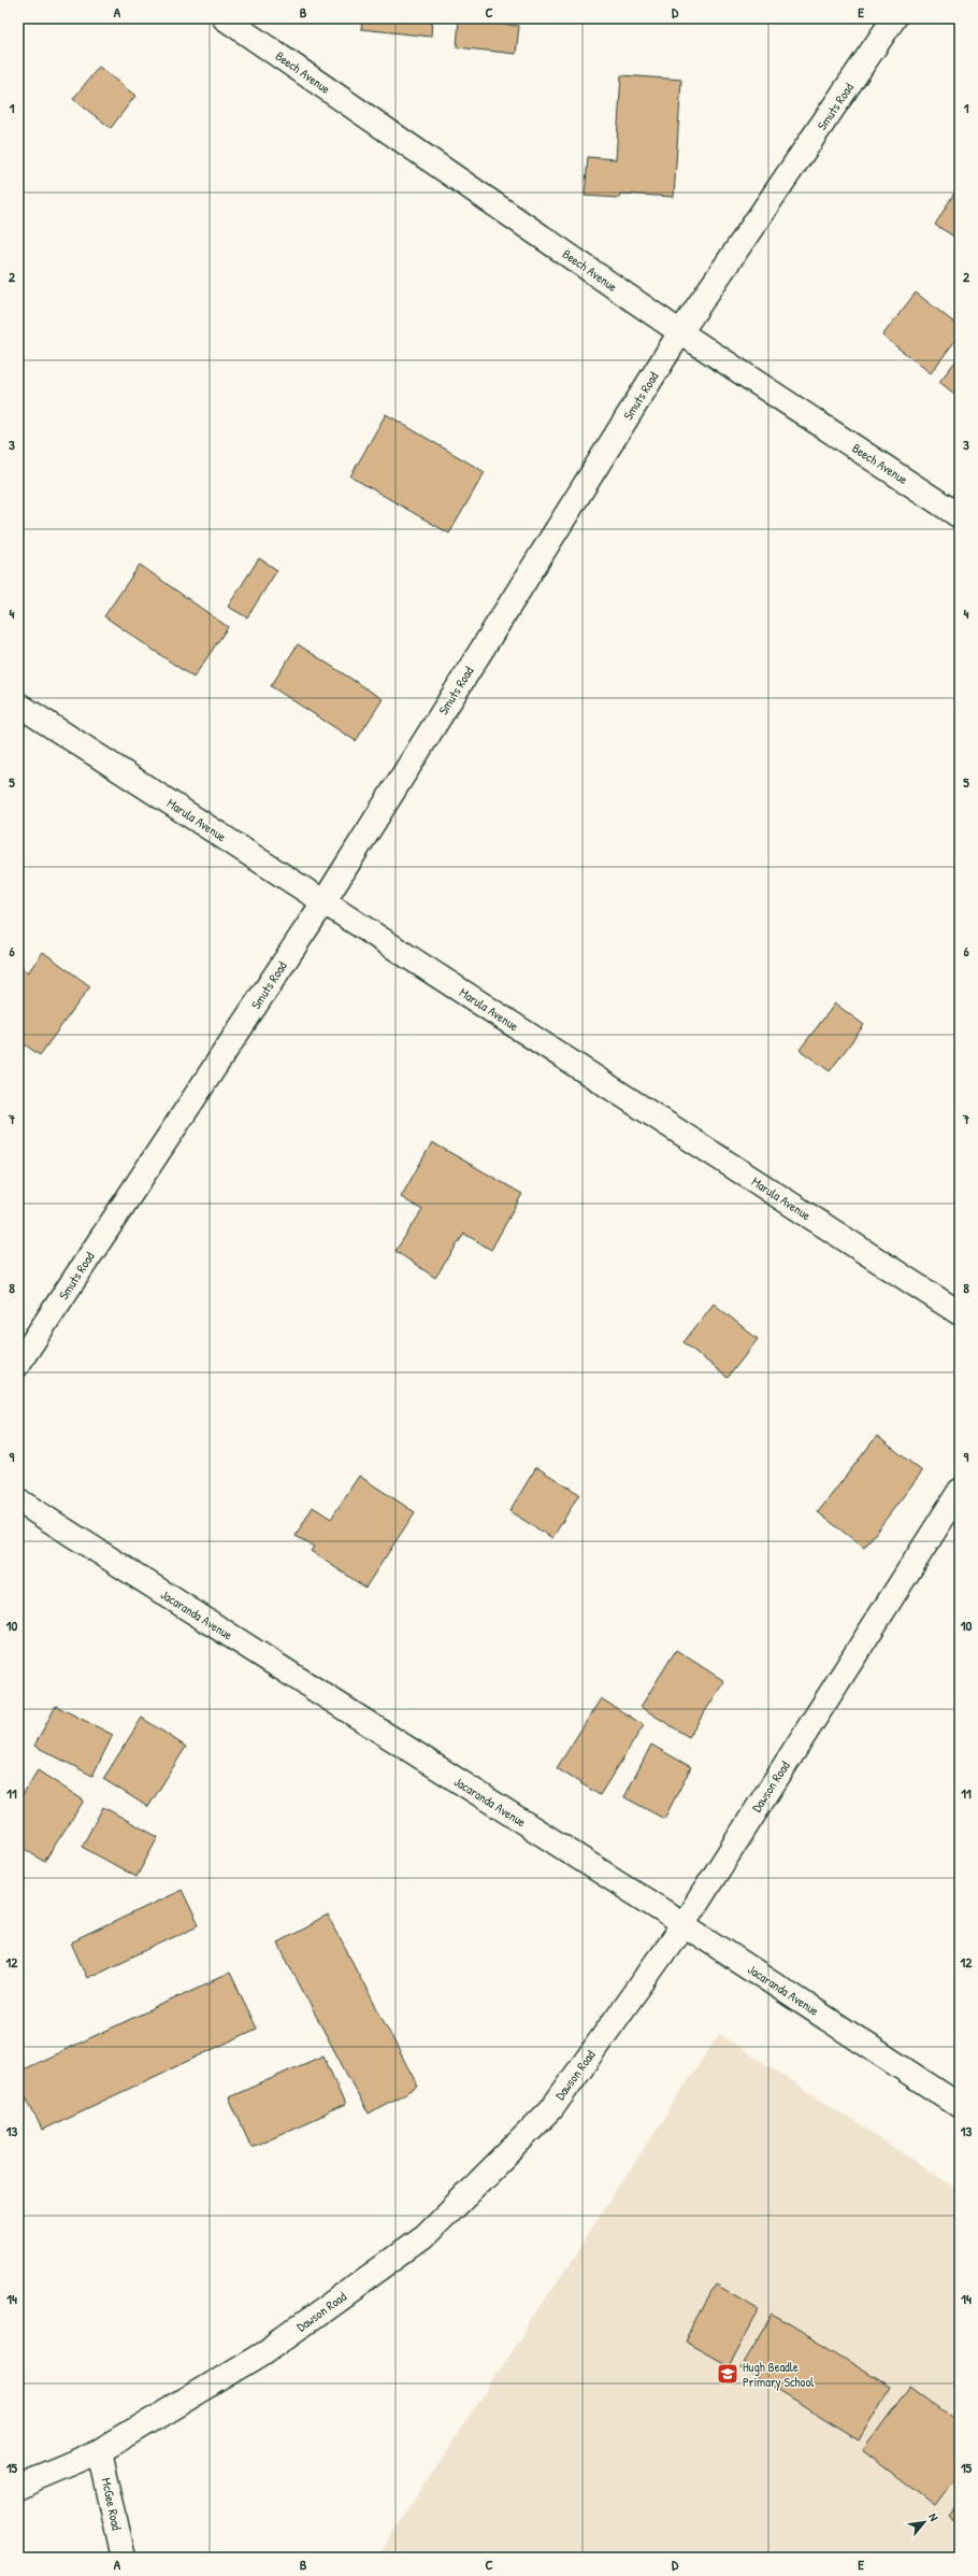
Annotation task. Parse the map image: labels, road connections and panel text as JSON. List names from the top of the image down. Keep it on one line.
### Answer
{"streets":{"street":["Beech Avenue","Smuts Road","Marula Avenue","Jacaranda Avenue","Dawson Road","McGee Road"]},"crossings":[["Beech Avenue","Smuts Road"],["Smuts Road","Marula Avenue"],["Jacaranda Avenue","Dawson Road"],["Dawson Road","McGee Road"]],"places":{"school or university":["Hugh Beadle Primary School"]},"north":"top right","grid":{"columns":["A","B","C","D","E"],"rows":["1","2","3","4","5","6","7","8","9","10","11","12","13","14","15"]}}
